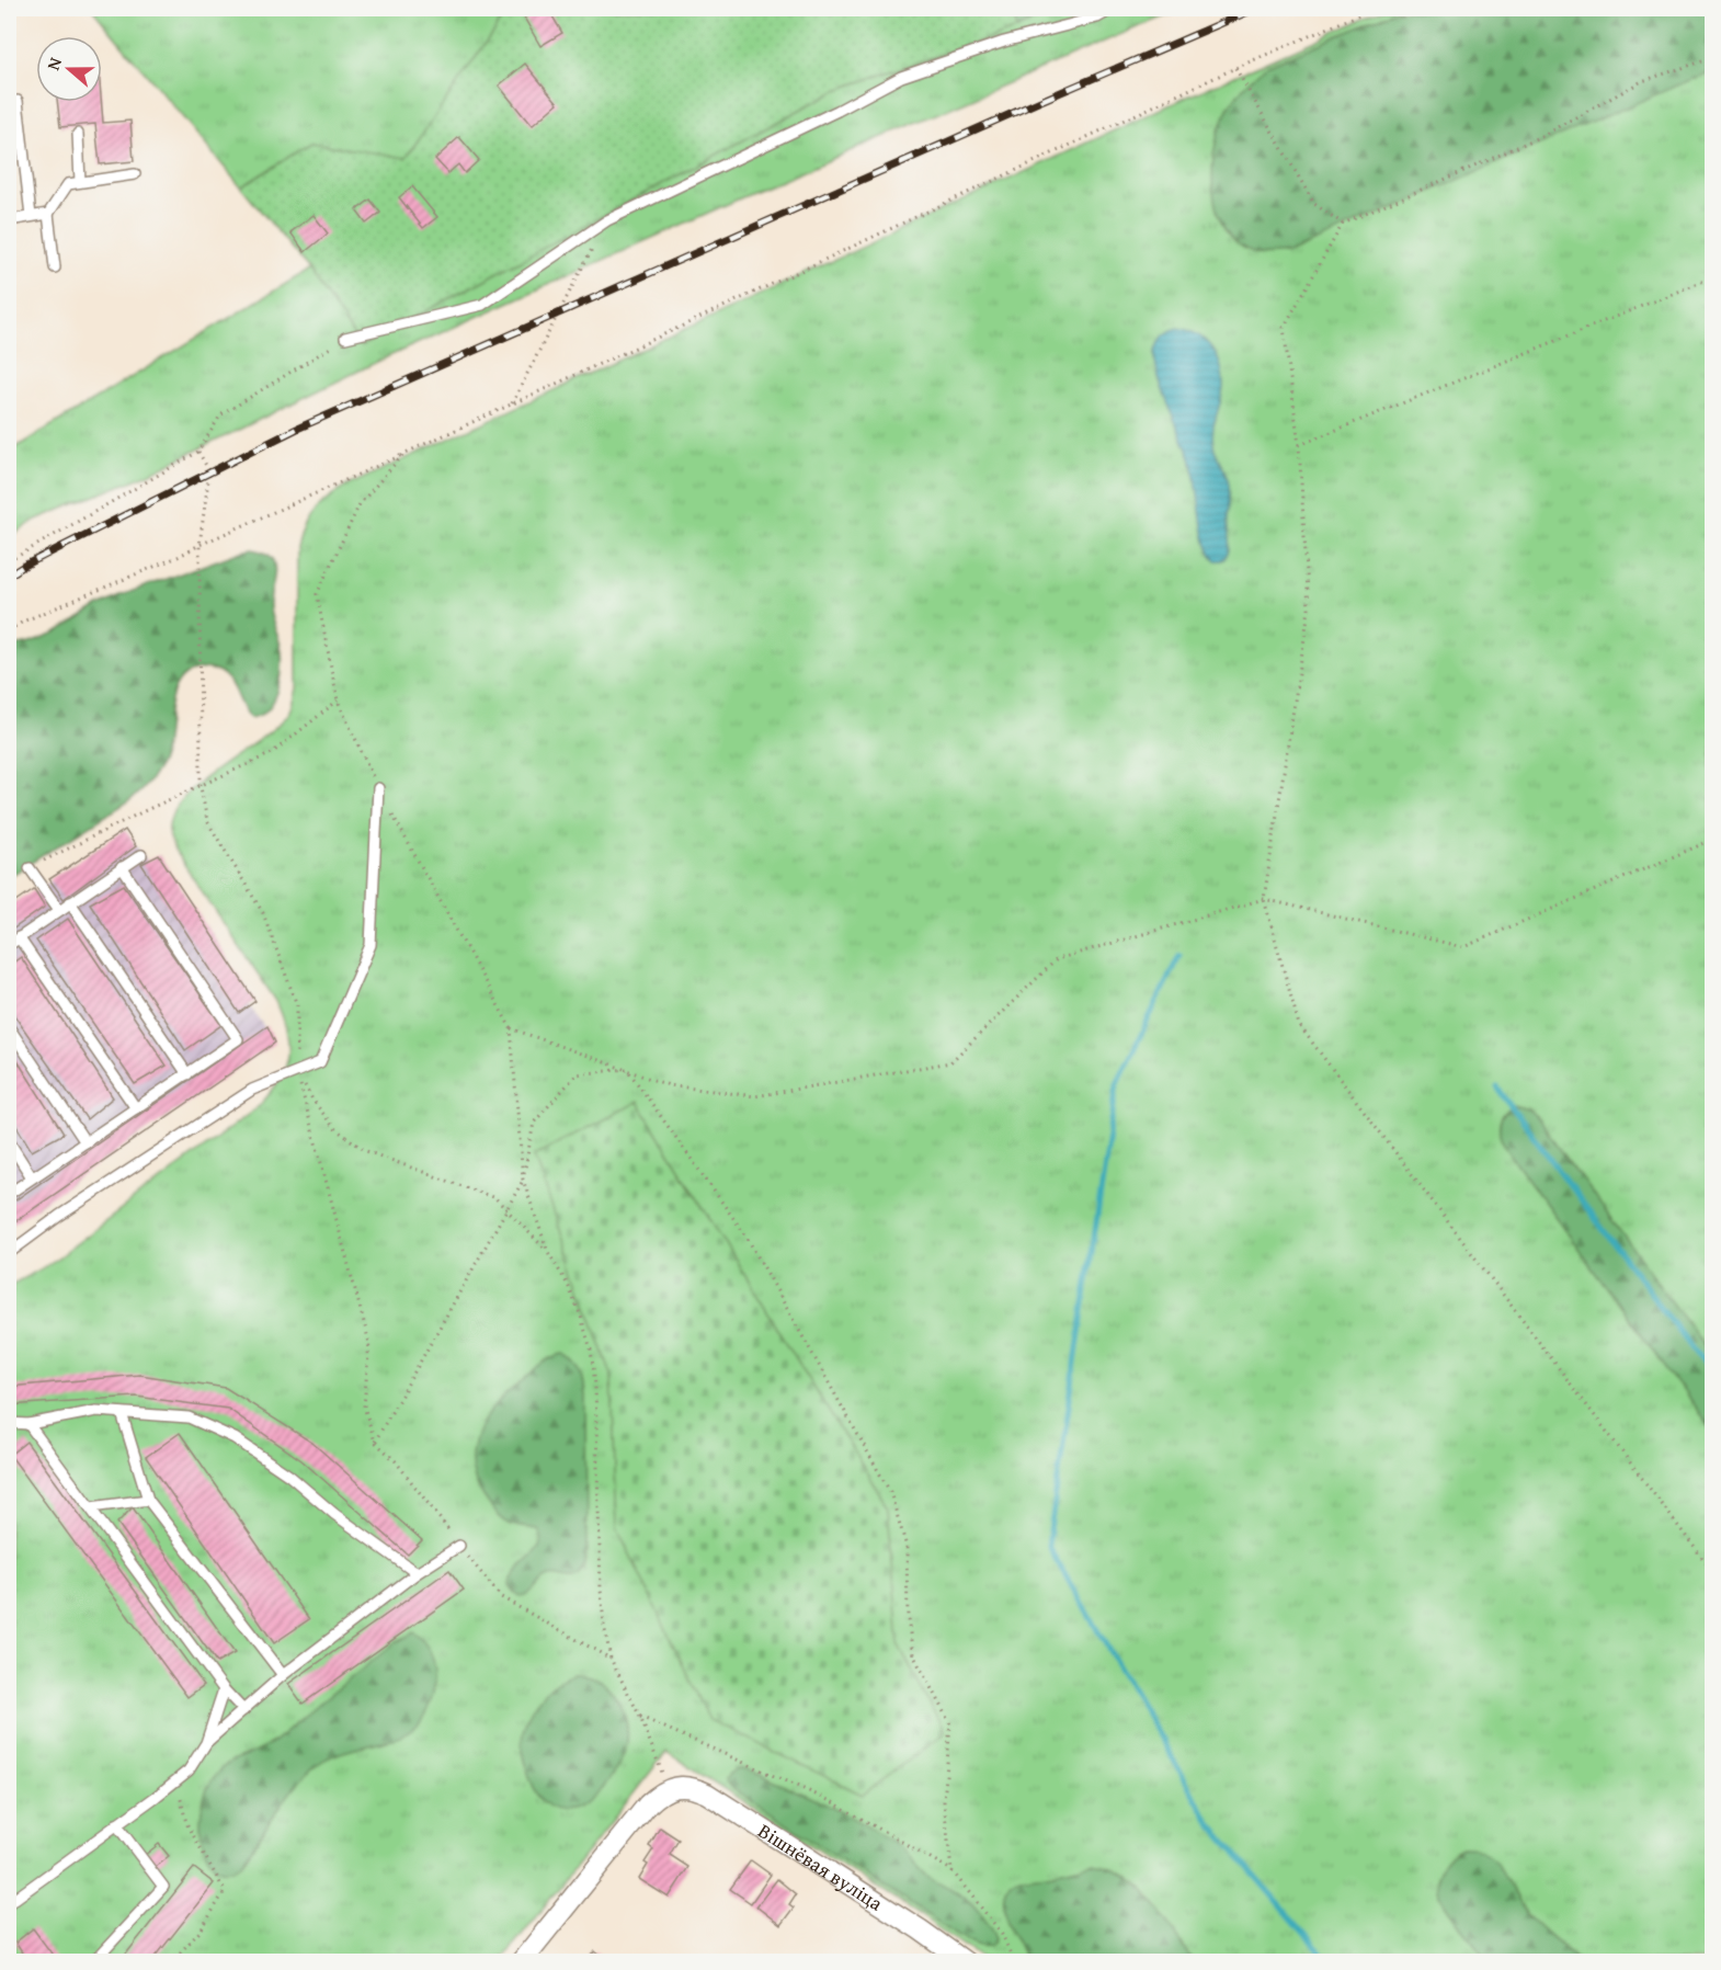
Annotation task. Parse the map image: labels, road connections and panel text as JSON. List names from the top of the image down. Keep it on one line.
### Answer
{"streets":{"street":["Вішнёвая вуліца"]},"north":"left"}
